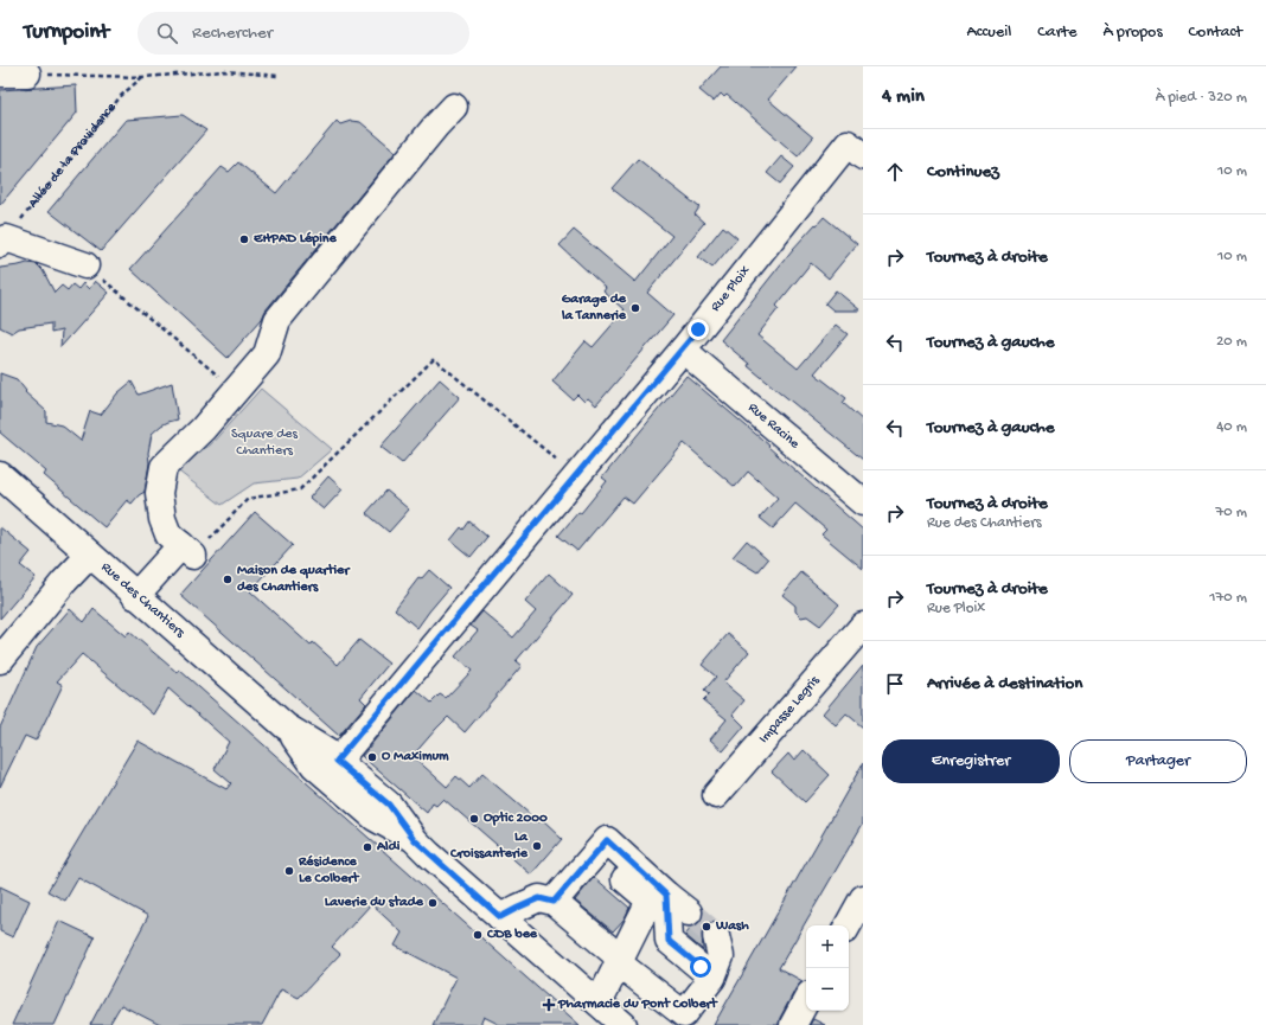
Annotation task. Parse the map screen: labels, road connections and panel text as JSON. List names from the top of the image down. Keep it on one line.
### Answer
{"streets":{"street":["Rue Ploix","Rue Racine","Rue des Chantiers","Impasse Legris"],"path":["Allée de la Providence"]},"crossings":[["Rue Ploix","Rue Racine"],["Rue Ploix","Rue des Chantiers"]],"parks":["Square des Chantiers"],"places":{"other":["EHPAD Lépine","Garage de la Tannerie","Maison de quartier des Chantiers","O Maximum","Optic 2000","La Croissanterie","Aldi","Résidence Le Colbert","Laverie du stade","Wash","CDB bee"],"health":["Pharmacie du Pont Colbert"]},"page":{"header":"Turnpoint","search":"Rechercher","nav":["Accueil","Carte","À propos","Contact"],"heading":["4 min","À pied · 320 m"],"list":[["Continuez","10 m"],["Tournez à droite","10 m"],["Tournez à gauche","20 m"],["Tournez à gauche","40 m"],["Tournez à droite","Rue des Chantiers","70 m"],["Tournez à droite","Rue Ploix","170 m"],"Arrivée à destination"],"buttons":["Enregistrer","Partager"],"map_buttons":["+","−"]}}
